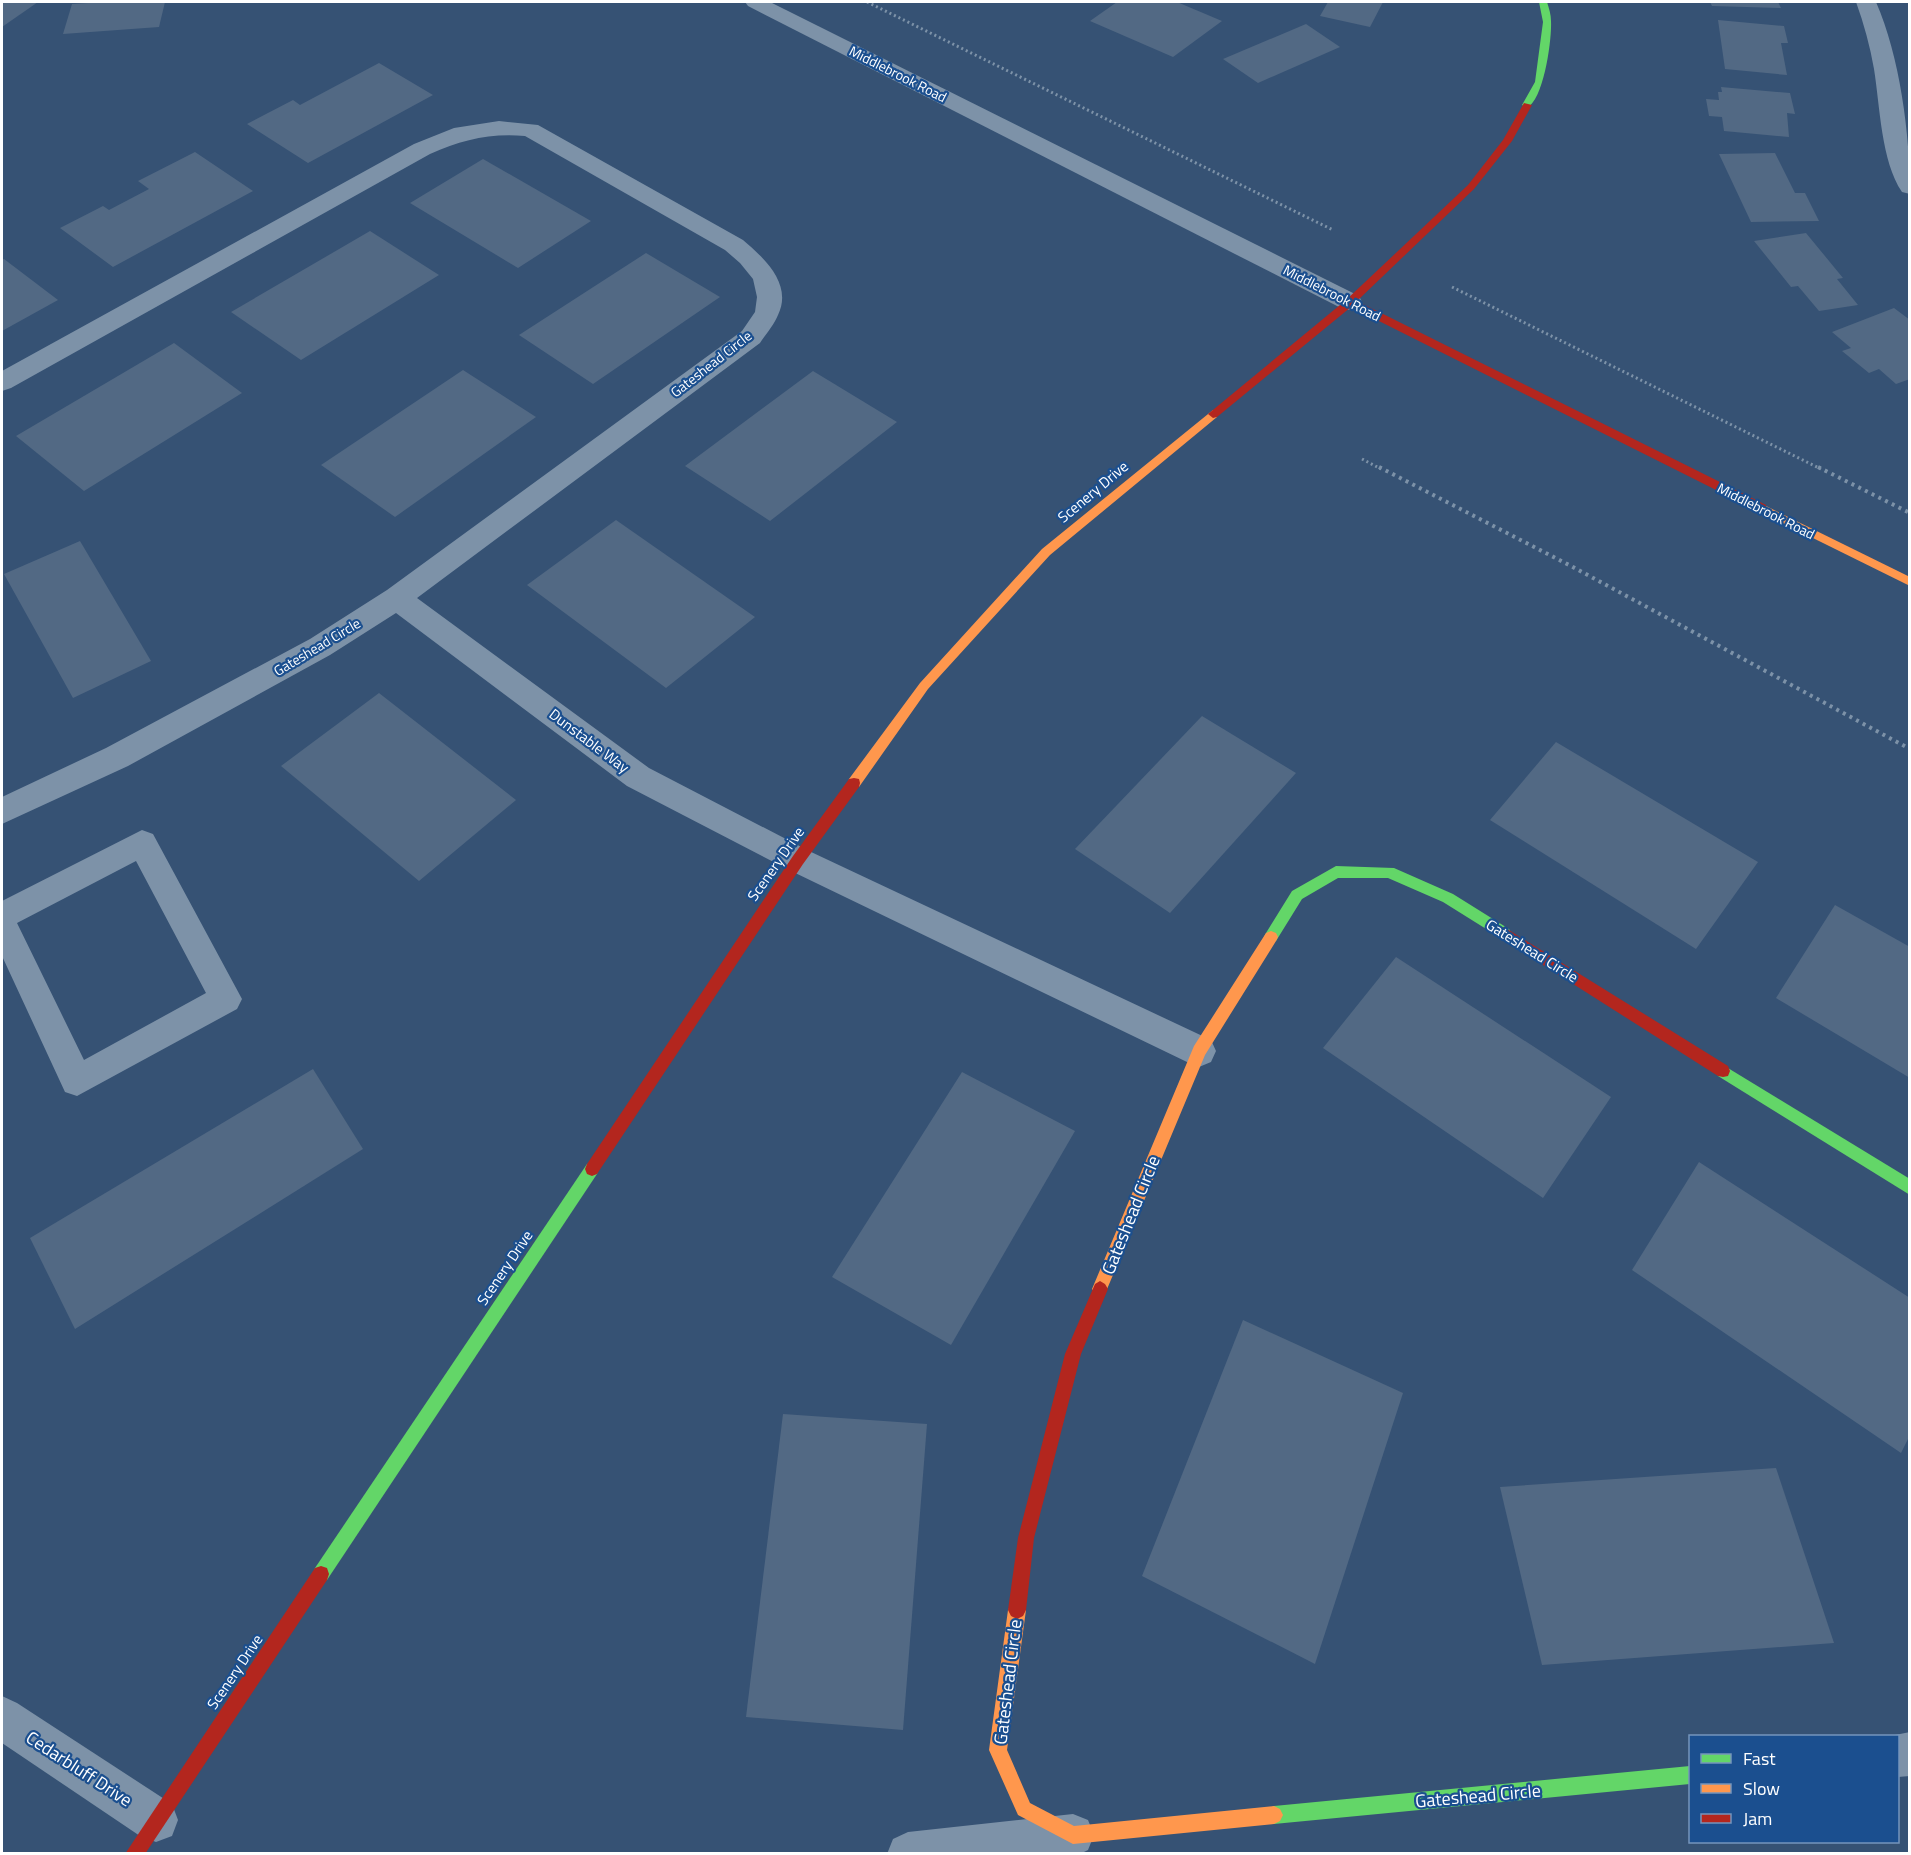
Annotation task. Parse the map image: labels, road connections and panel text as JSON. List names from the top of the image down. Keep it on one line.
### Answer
{"streets":{"street":["Middlebrook Road","Gateshead Circle","Scenery Drive","Dunstable Way","Cedarbluff Drive"]},"crossings":[["Middlebrook Road","Scenery Drive"],["Gateshead Circle","Dunstable Way"],["Scenery Drive","Dunstable Way"],["Scenery Drive","Cedarbluff Drive"]],"legend":["Fast","Slow","Jam"]}
